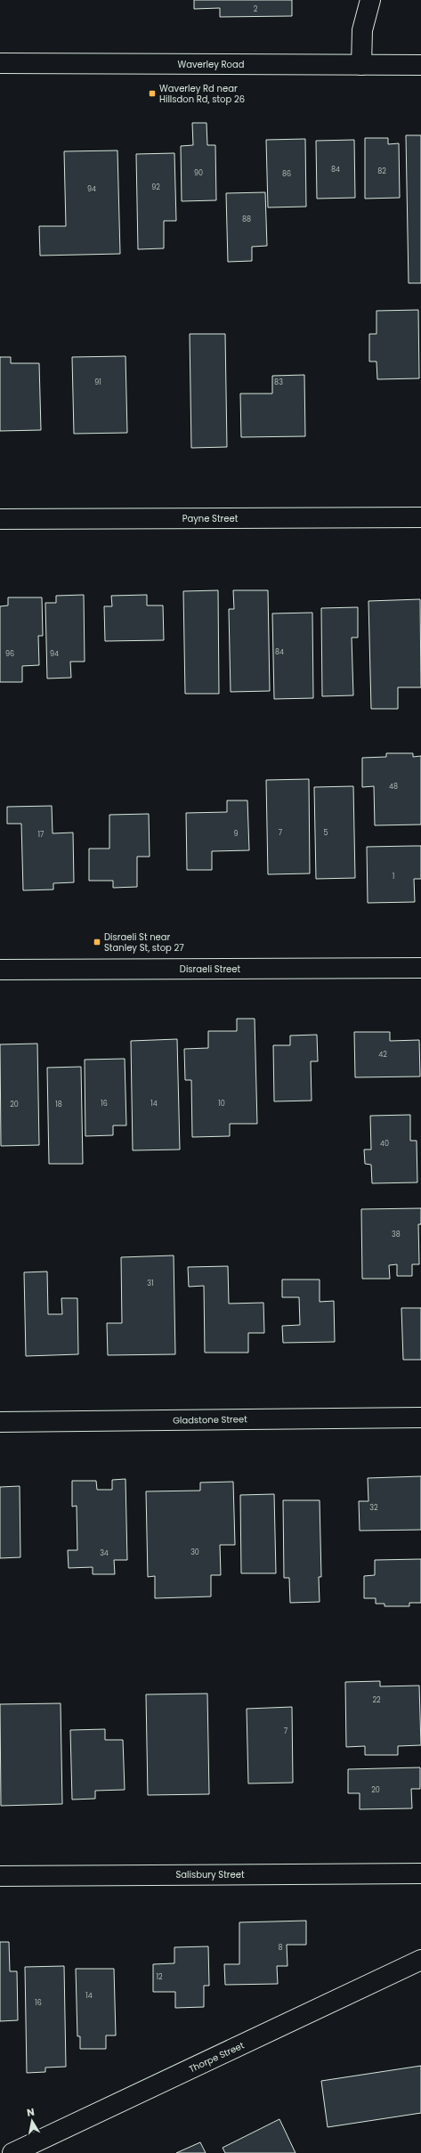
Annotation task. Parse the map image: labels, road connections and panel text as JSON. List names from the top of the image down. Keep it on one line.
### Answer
{"streets":{"street":["Waverley Road","Payne Street","Disraeli Street","Gladstone Street","Salisbury Street","Thorpe Street"]},"places":{"transit":["Waverley Rd near Hillsdon Rd, stop 26","Disraeli St near Stanley St, stop 27"]},"house_numbers":["2","84","82","90","86","92","94","88","91","83","84","96","94","48","7","5","9","17","1","42","16","14","10","20","18","40","38","31","32","30","34","22","7","20","8","12","14","16"],"north":"top"}
